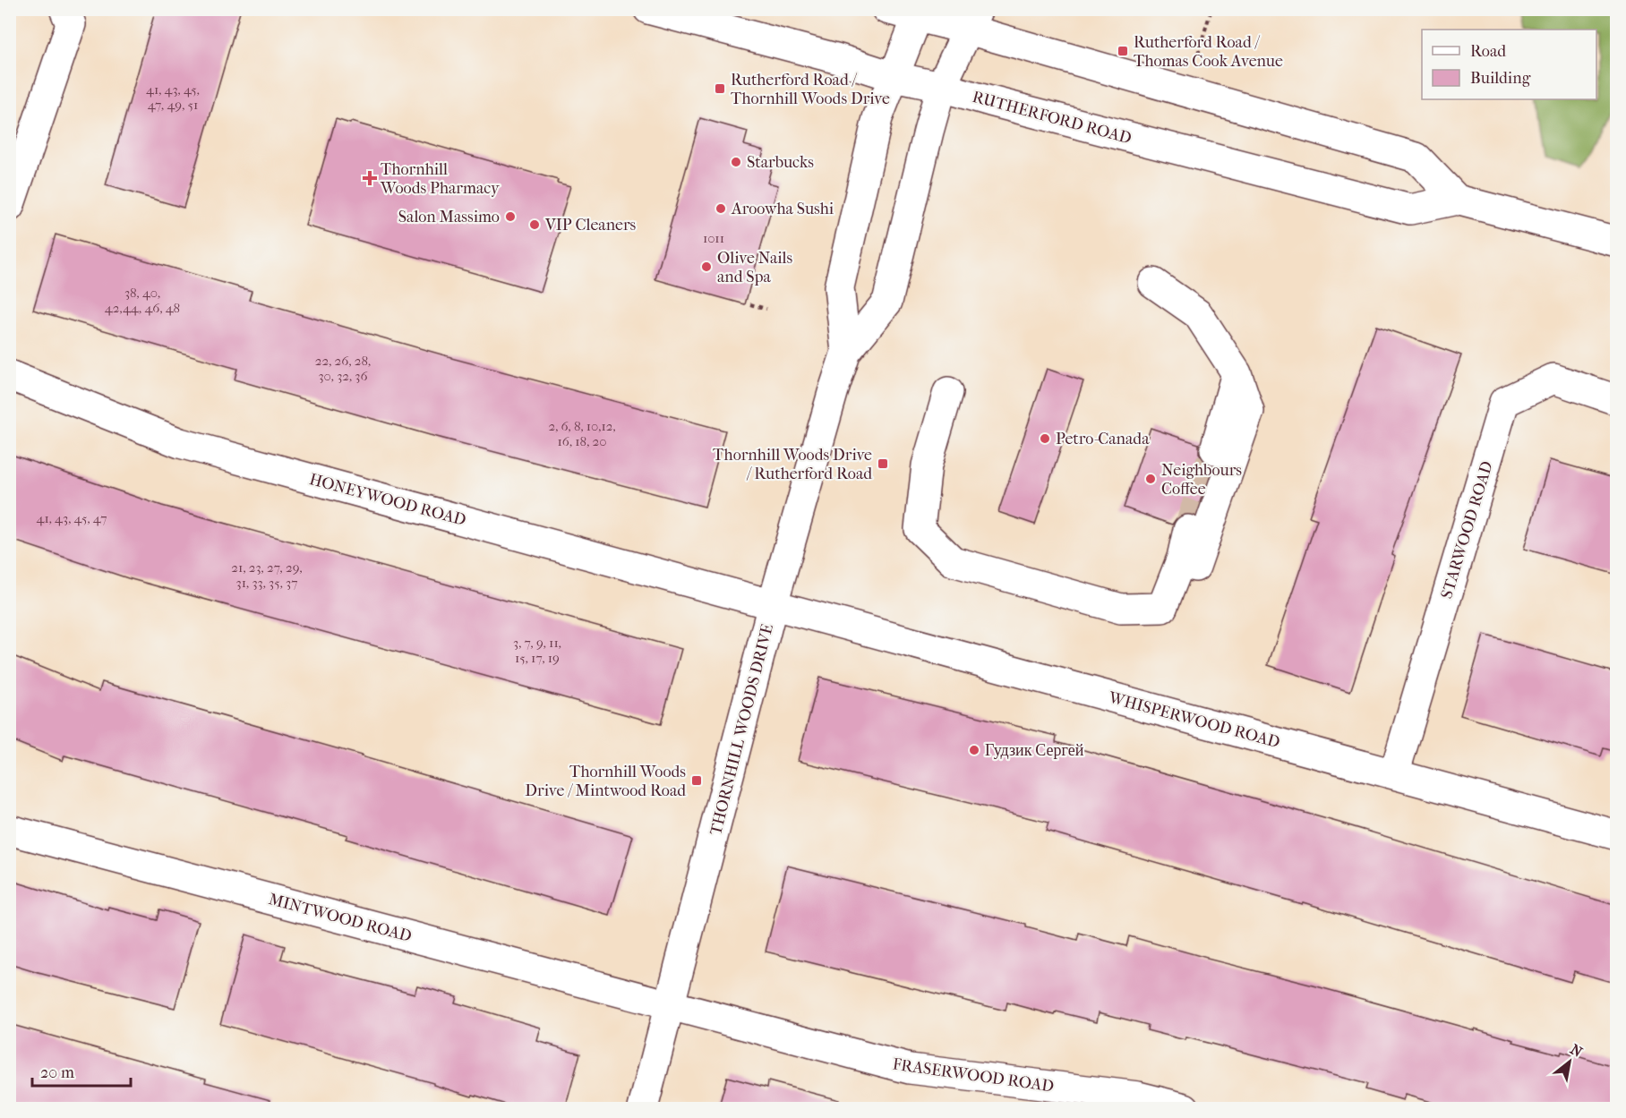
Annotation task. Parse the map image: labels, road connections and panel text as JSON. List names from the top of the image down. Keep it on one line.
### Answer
{"streets":{"street":["RUTHERFORD ROAD","HONEYWOOD ROAD","STARWOOD ROAD","WHISPERWOOD ROAD","THORNHILL WOODS DRIVE","MINTWOOD ROAD","FRASERWOOD ROAD"]},"crossings":[["RUTHERFORD ROAD","THORNHILL WOODS DRIVE"],["HONEYWOOD ROAD","WHISPERWOOD ROAD"],["HONEYWOOD ROAD","THORNHILL WOODS DRIVE"],["STARWOOD ROAD","WHISPERWOOD ROAD"],["WHISPERWOOD ROAD","THORNHILL WOODS DRIVE"],["THORNHILL WOODS DRIVE","MINTWOOD ROAD"],["THORNHILL WOODS DRIVE","FRASERWOOD ROAD"],["MINTWOOD ROAD","FRASERWOOD ROAD"]],"places":{"transit":["Rutherford Road / Thomas Cook Avenue","Rutherford Road / Thornhill Woods Drive","Thornhill Woods Drive / Rutherford Road","Thornhill Woods Drive / Mintwood Road"],"other":["Starbucks","Aroowha Sushi","Salon Massimo","VIP Cleaners","Olive Nails and Spa","Petro-Canada","Neighbours Coffee","Гудзик Сергей"],"health":["Thornhill Woods Pharmacy"]},"house_numbers":["41, 43, 45, 47, 49, 51","1011","38, 40, 42,44, 46, 48","22, 26, 28, 30, 32, 36","2, 6, 8, 10,12, 16, 18, 20","41, 43, 45, 47","21, 23, 27, 29, 31, 33, 35, 37","3, 7, 9, 11, 15, 17, 19"],"legend":["Road","Building"],"scale_bar":"20 m","north":"top right"}
